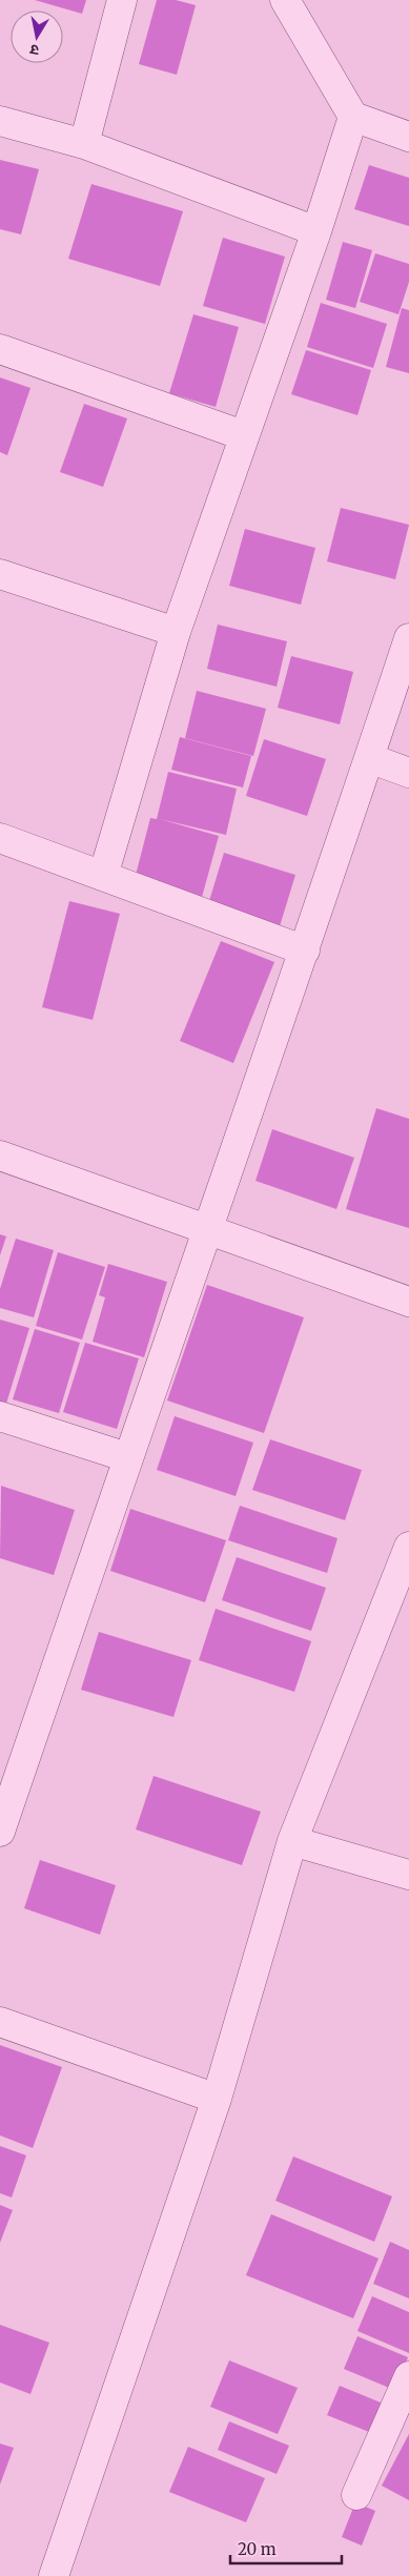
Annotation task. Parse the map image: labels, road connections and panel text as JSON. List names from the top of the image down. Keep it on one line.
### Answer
{"scale_bar":"20 m","north":"bottom"}
